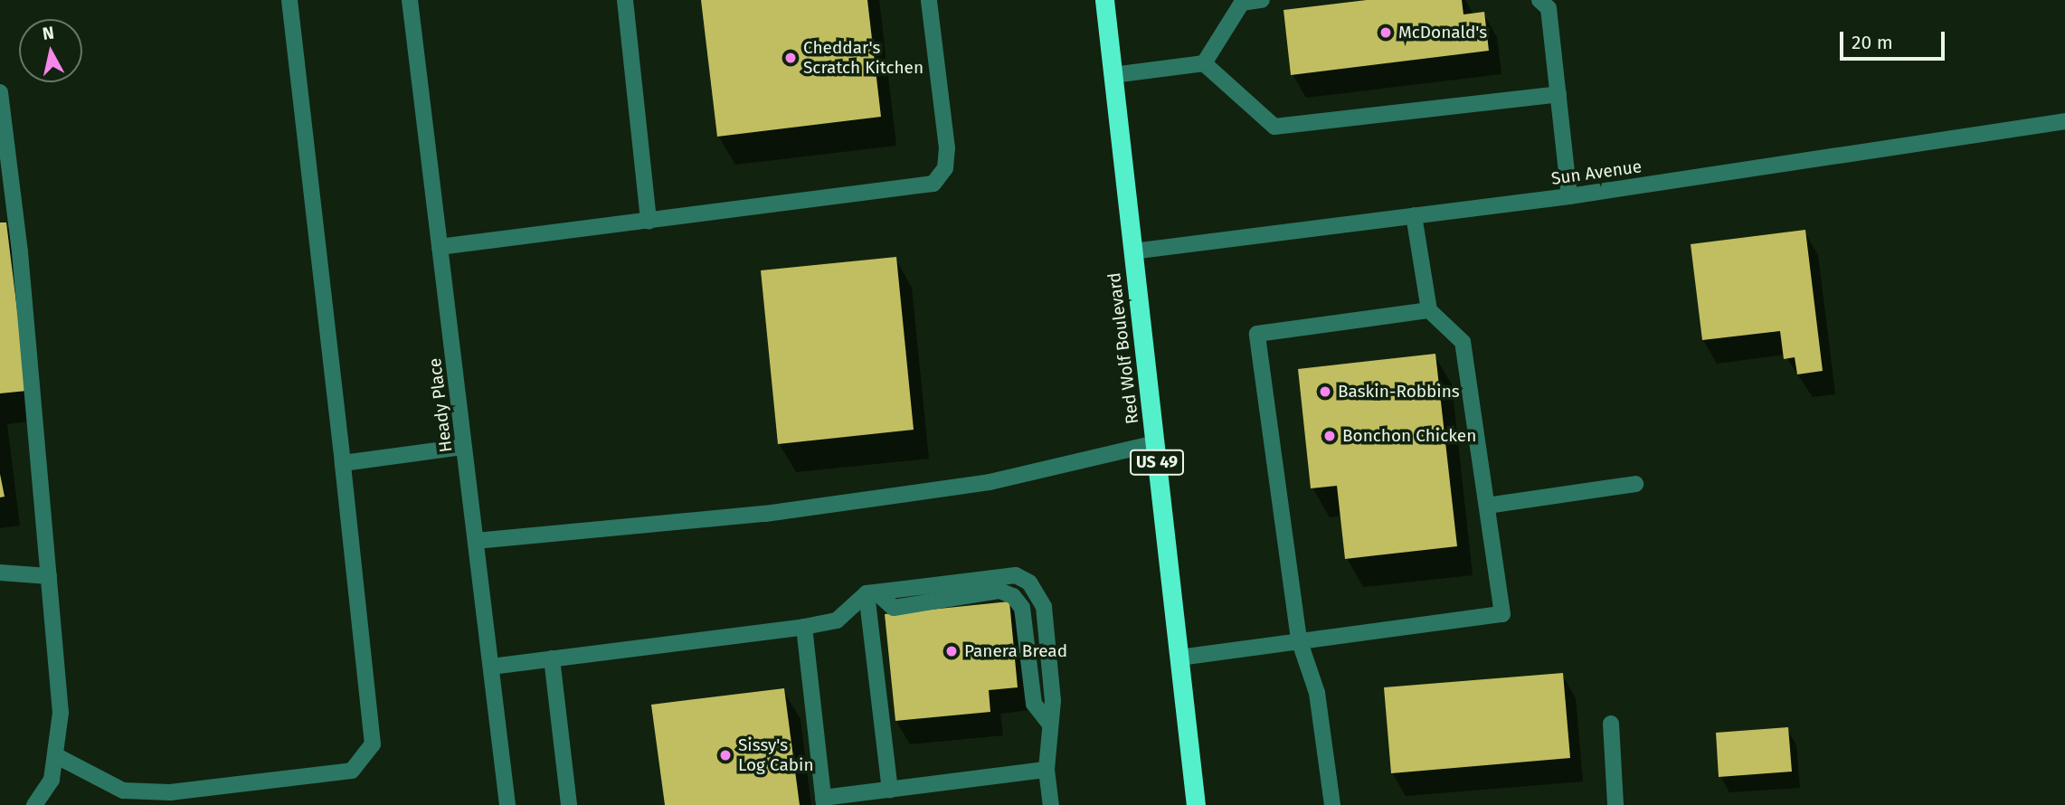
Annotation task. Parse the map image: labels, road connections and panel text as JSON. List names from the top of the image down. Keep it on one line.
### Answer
{"streets":{"highway":["Red Wolf Boulevard","US 49"],"street":["Sun Avenue","Heady Place"]},"crossings":[["Sun Avenue","Red Wolf Boulevard"]],"places":["McDonald's","Cheddar's Scratch Kitchen","Baskin-Robbins","Bonchon Chicken","Panera Bread","Sissy's Log Cabin"],"scale_bar":"20 m","north":"top"}
